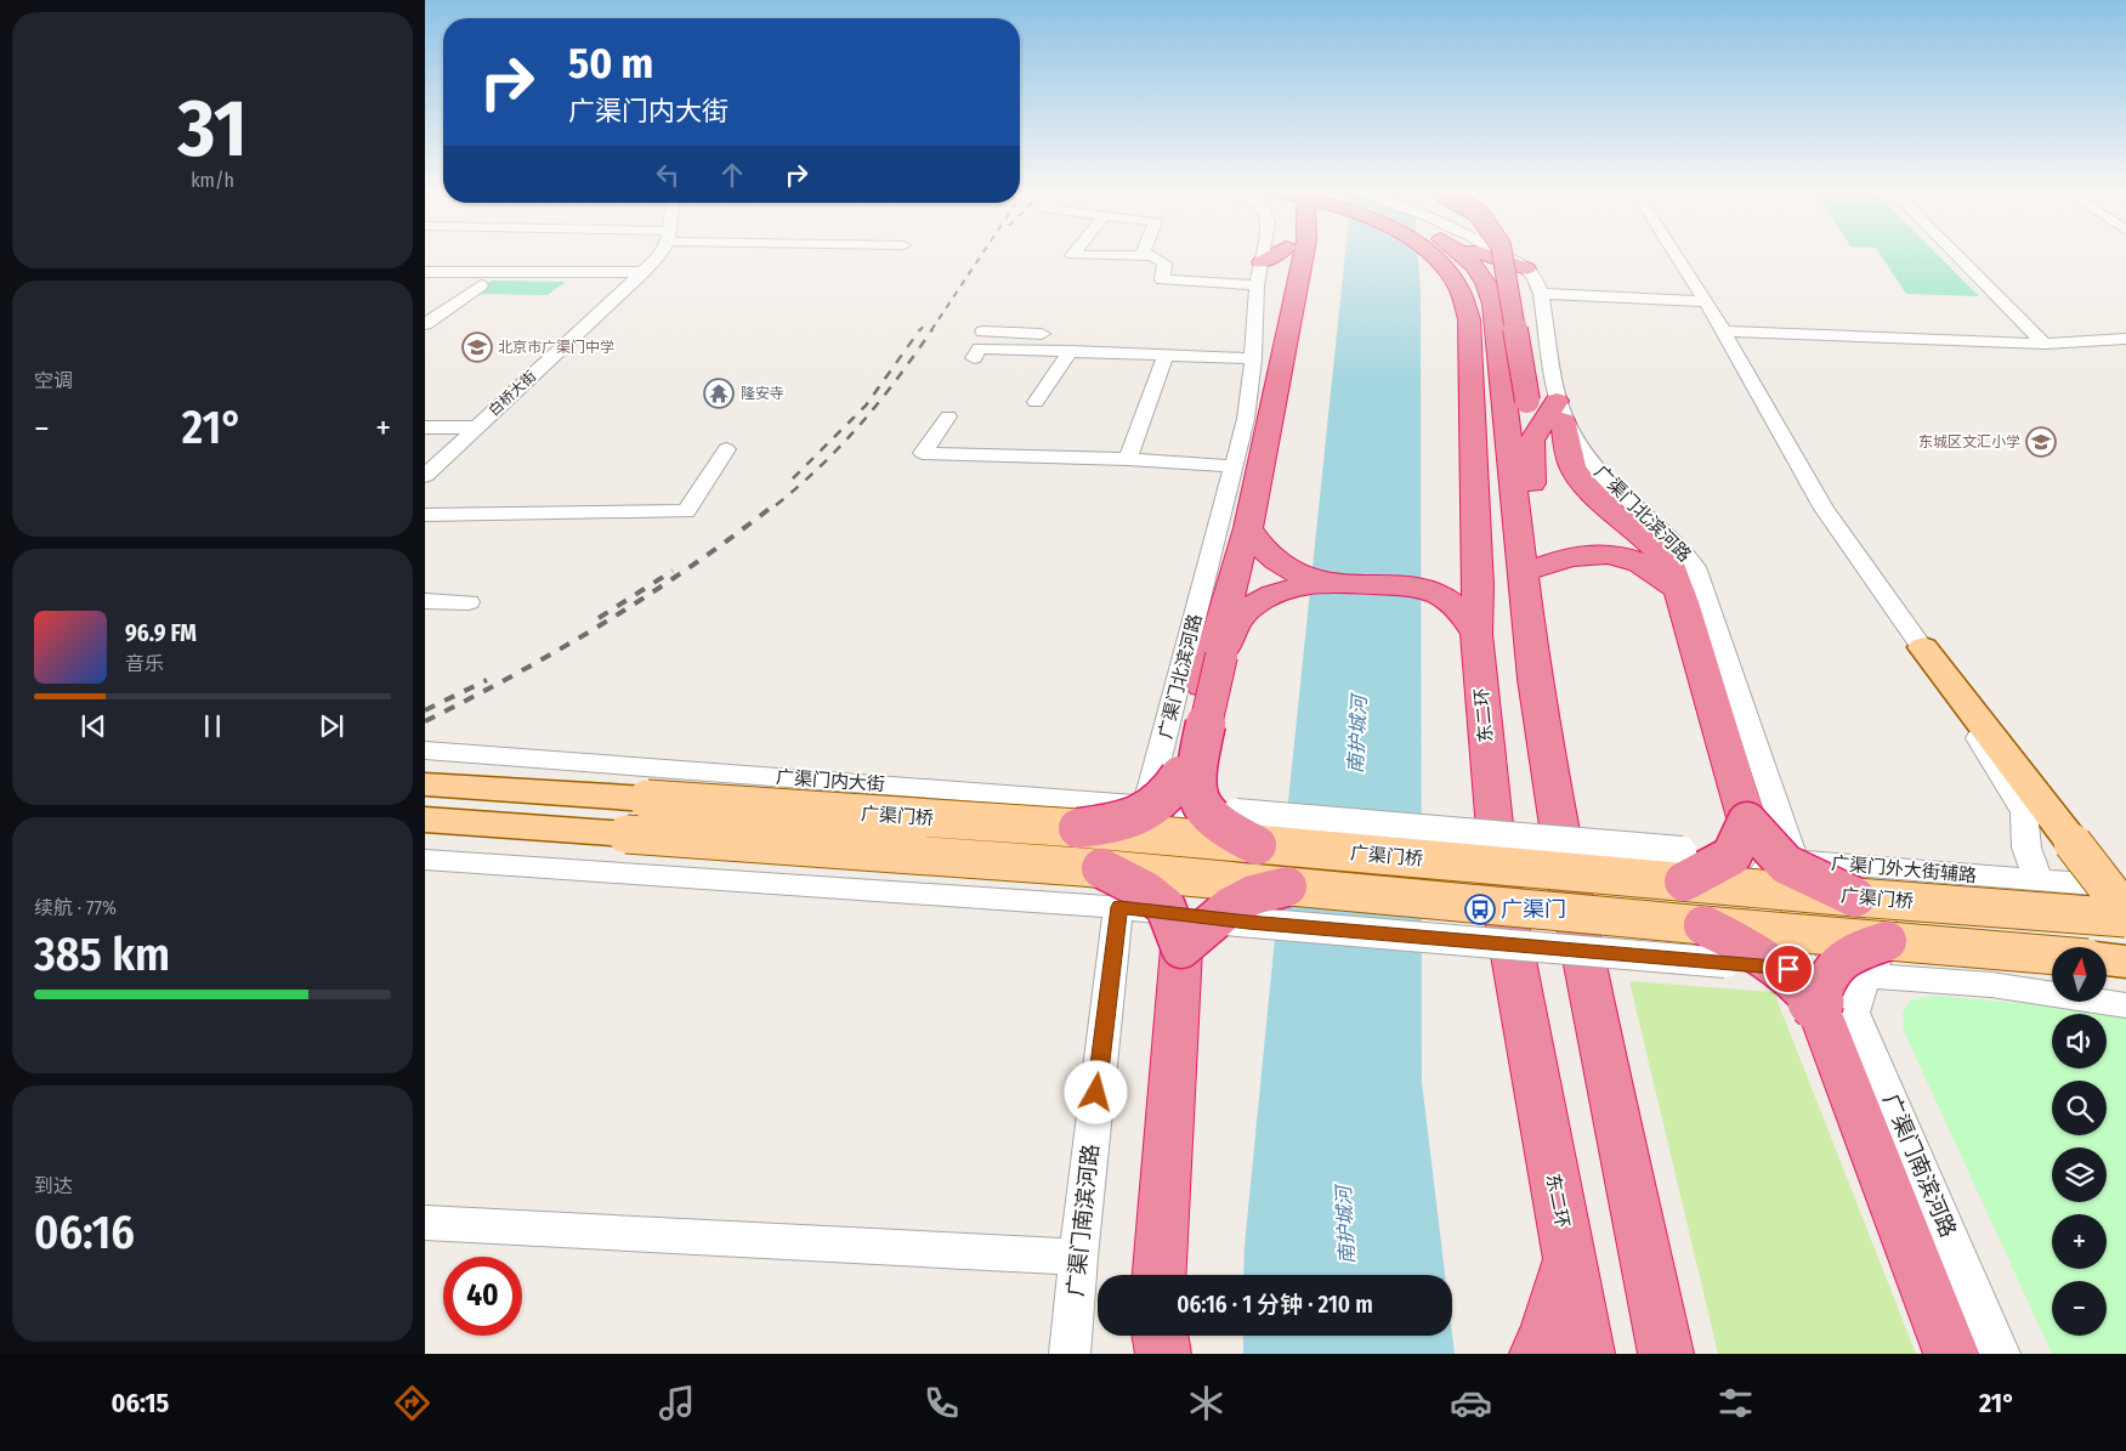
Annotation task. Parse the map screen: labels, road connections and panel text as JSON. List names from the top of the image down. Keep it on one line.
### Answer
{"streets":{"highway":["东二环"],"main road":["广渠门桥"],"street":["白桥大街","广渠门北滨河路","广渠门内大街","广渠门外大街辅路","广渠门南滨河路"]},"crossings":[["广渠门北滨河路","广渠门内大街"],["广渠门北滨河路","广渠门外大街辅路"],["广渠门北滨河路","广渠门南滨河路"],["广渠门内大街","广渠门桥"],["广渠门桥","广渠门外大街辅路"],["广渠门外大街辅路","广渠门南滨河路"]],"water":["南护城河"],"places":{"school or university":["北京市广渠门中学","东城区文汇小学"],"temple":["隆安寺"],"bus stop":["广渠门"]},"north":"top","page":{"tile":[["31","km/h"],"空调",["续航 · 77%","385 km"],["到达","06:16"]],"turn":["50 m","广渠门内大街"],"heat":["−","21°","+"],"song":["96.9 FM","音乐"],"map_buttons":["+","−"],"limit":"40","trip":"06:16 · 1 分钟 · 210 m","tabs":["06:15","21°"]}}
